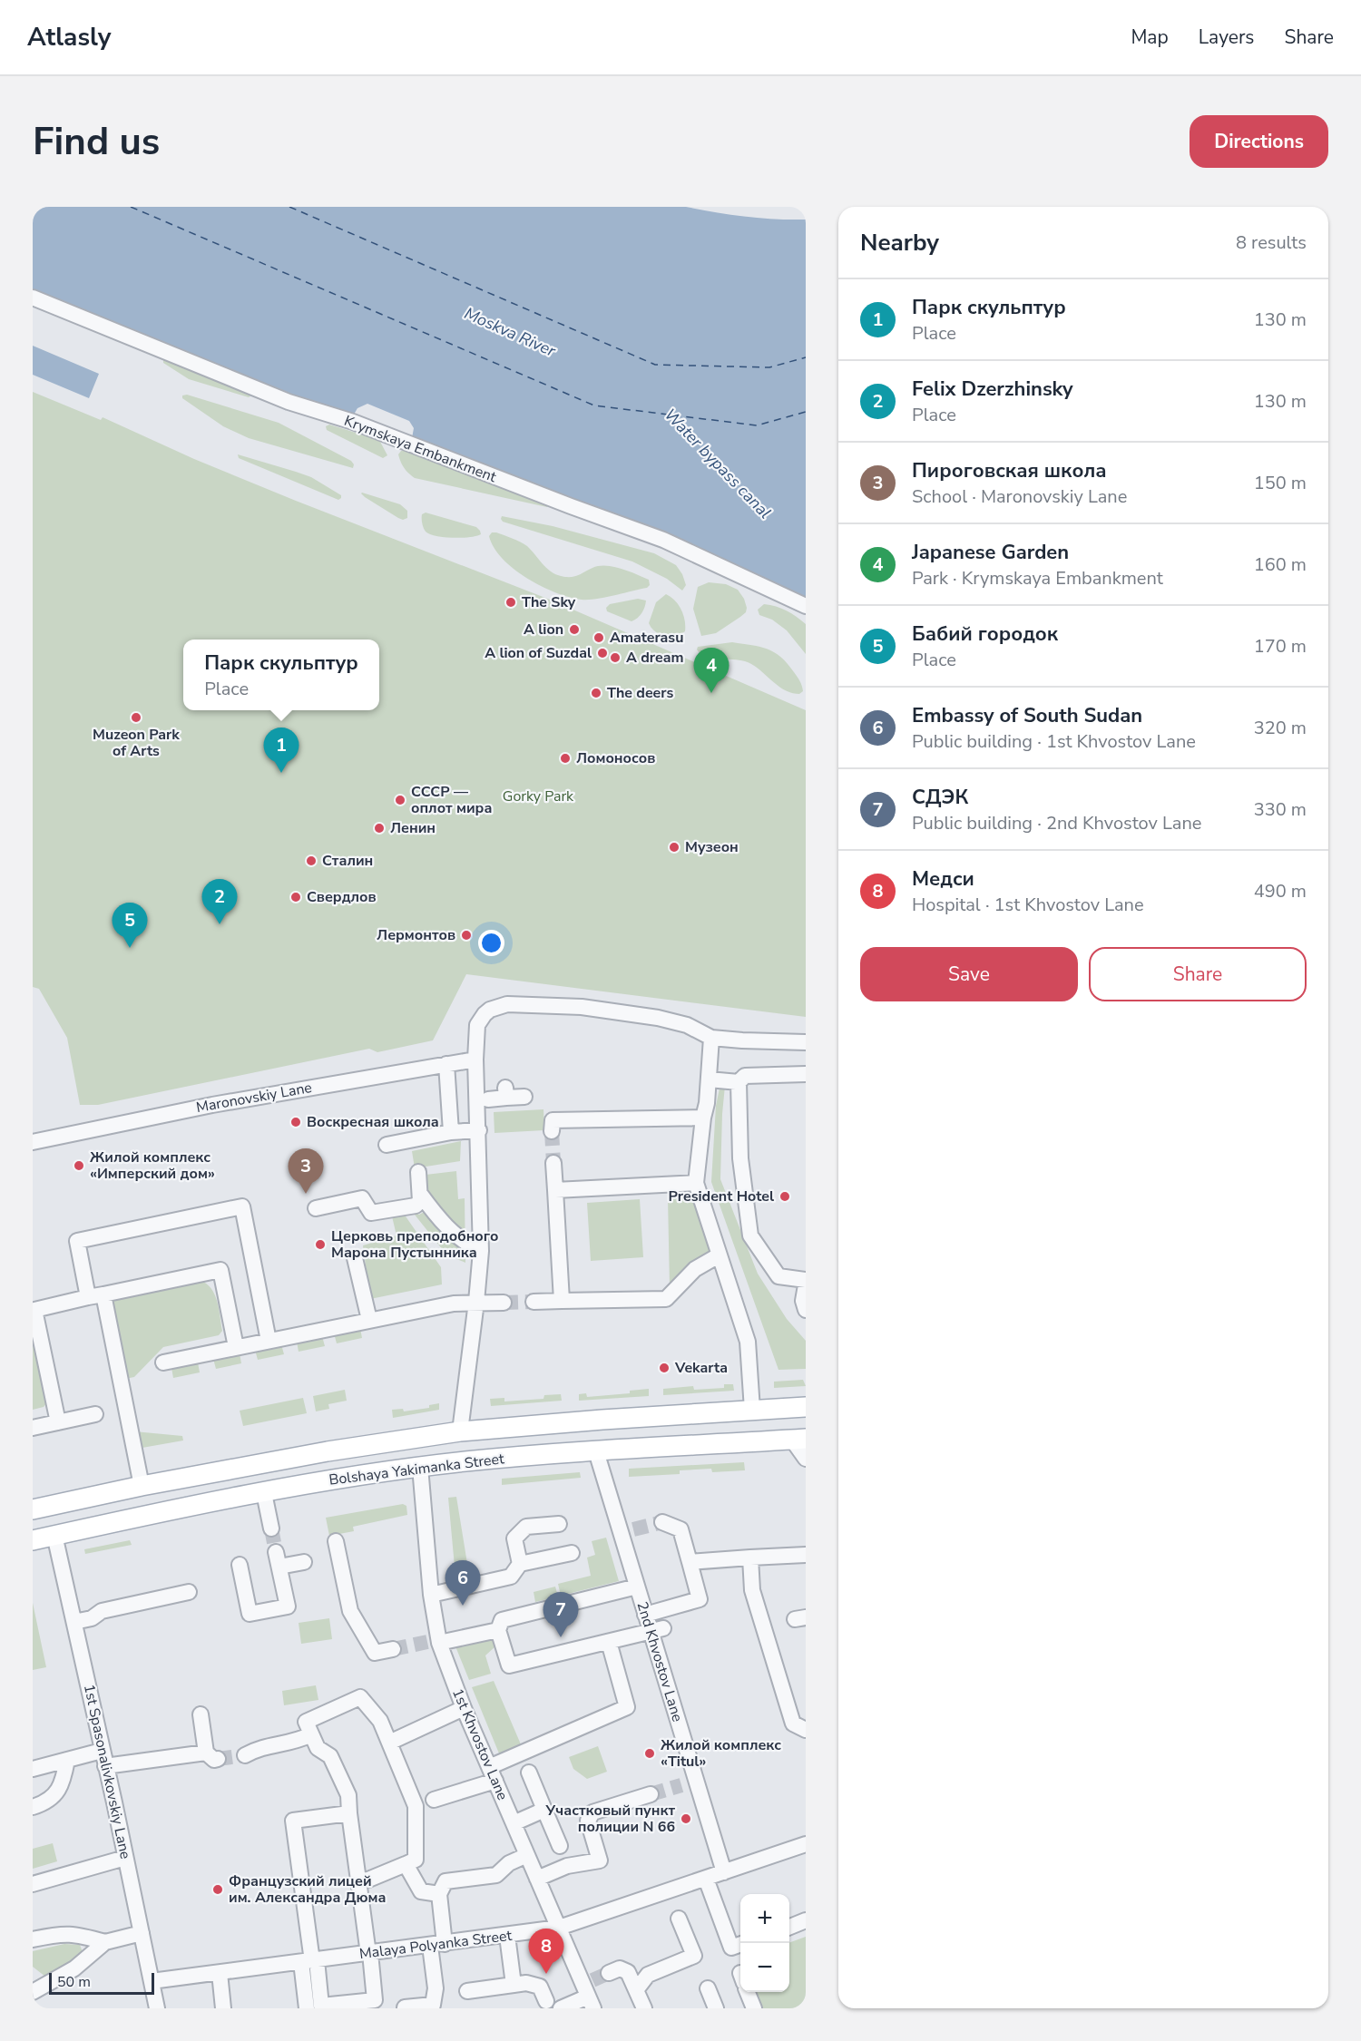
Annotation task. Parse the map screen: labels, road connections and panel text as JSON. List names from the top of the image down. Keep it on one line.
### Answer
{"streets":{"main road":["Bolshaya Yakimanka Street"],"street":["Krymskaya Embankment","Maronovskiy Lane","2nd Khvostov Lane","1st Khvostov Lane","1st Spasonalivkovskiy Lane","Malaya Polyanka Street"]},"crossings":[["Bolshaya Yakimanka Street","2nd Khvostov Lane"],["Bolshaya Yakimanka Street","1st Khvostov Lane"],["Bolshaya Yakimanka Street","1st Spasonalivkovskiy Lane"],["2nd Khvostov Lane","Malaya Polyanka Street"],["1st Khvostov Lane","Malaya Polyanka Street"],["1st Spasonalivkovskiy Lane","Malaya Polyanka Street"]],"water":["Moskva River","Water bypass canal"],"parks":["Gorky Park"],"places":["The Sky","A lion","Amaterasu","A lion of Suzdal","A dream","The deers","Muzeon Park of Arts","Ломоносов","СССР — оплот мира","Ленин","Музеон","Сталин","Свердлов","Лермонтов","Воскресная школа","Жилой комплекс «Имперский дом»","President Hotel","Церковь преподобного Марона Пустынника","Vekarta","Жилой комплекс «Titul»","Участковый пункт полиции N 66","Французский лицей им. Александра Дюма"],"scale_bar":"50 m","page":{"header":"Atlasly","nav":["Map","Layers","Share"],"buttons":["Directions",["Save","Share"]],"title":"Find us","heading":["Nearby","8 results"],"list":[{"mark":"1","name":"Парк скульптур","note":"Place","value":"130 m"},{"mark":"2","name":"Felix Dzerzhinsky","note":"Place","value":"130 m"},{"mark":"3","name":"Пироговская школа","note":"School · Maronovskiy Lane","value":"150 m"},{"mark":"4","name":"Japanese Garden","note":"Park · Krymskaya Embankment","value":"160 m"},{"mark":"5","name":"Бабий городок","note":"Place","value":"170 m"},{"mark":"6","name":"Embassy of South Sudan","note":"Public building · 1st Khvostov Lane","value":"320 m"},{"mark":"7","name":"СДЭК","note":"Public building · 2nd Khvostov Lane","value":"330 m"},{"mark":"8","name":"Медси","note":"Hospital · 1st Khvostov Lane","value":"490 m"}],"popup":["Парк скульптур","Place"],"pins":["4","1","2","5","3","6","7","8"],"map_buttons":["+","−"],"scale":"50 m"}}
